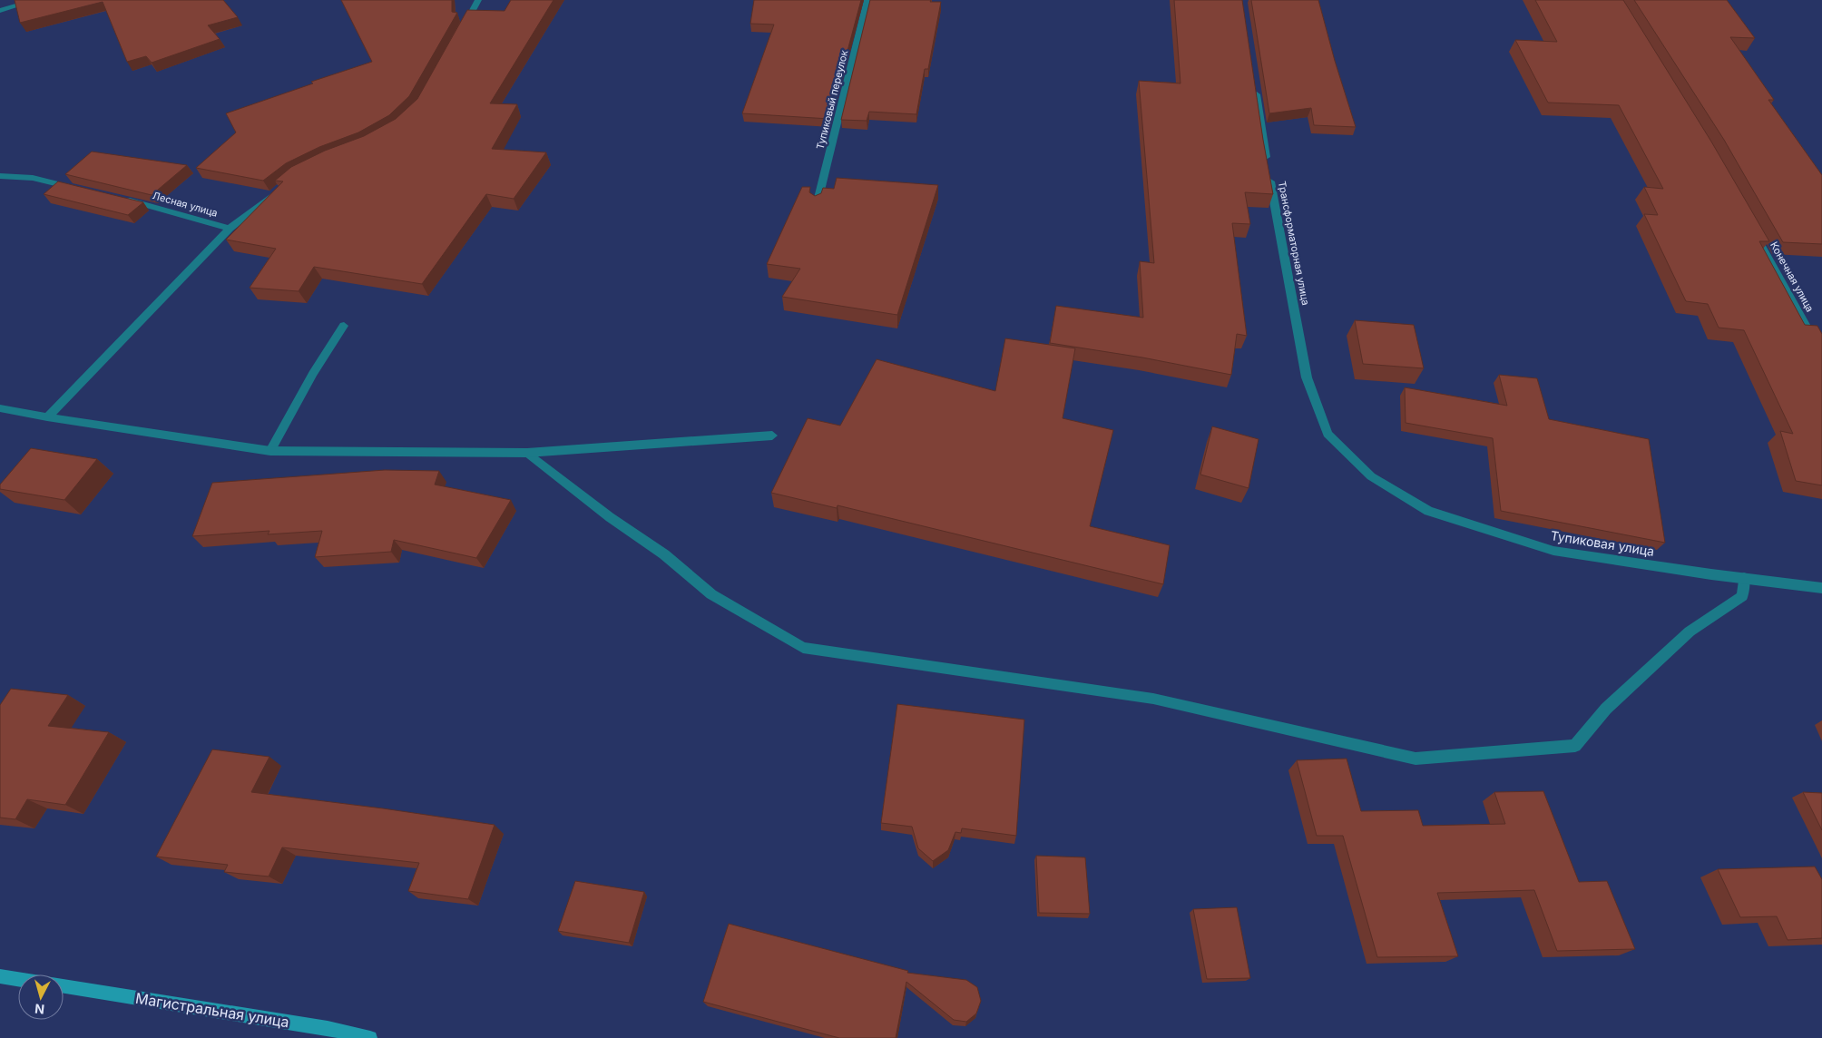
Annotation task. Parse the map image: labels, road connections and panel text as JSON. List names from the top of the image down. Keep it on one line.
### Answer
{"streets":{"street":["Тупиковый переулок","Лесная улица","Трансформаторная улица","Конечная улица","Тупиковая улица","Магистральная улица"]},"crossings":[["Трансформаторная улица","Тупиковая улица"]],"north":"bottom"}
